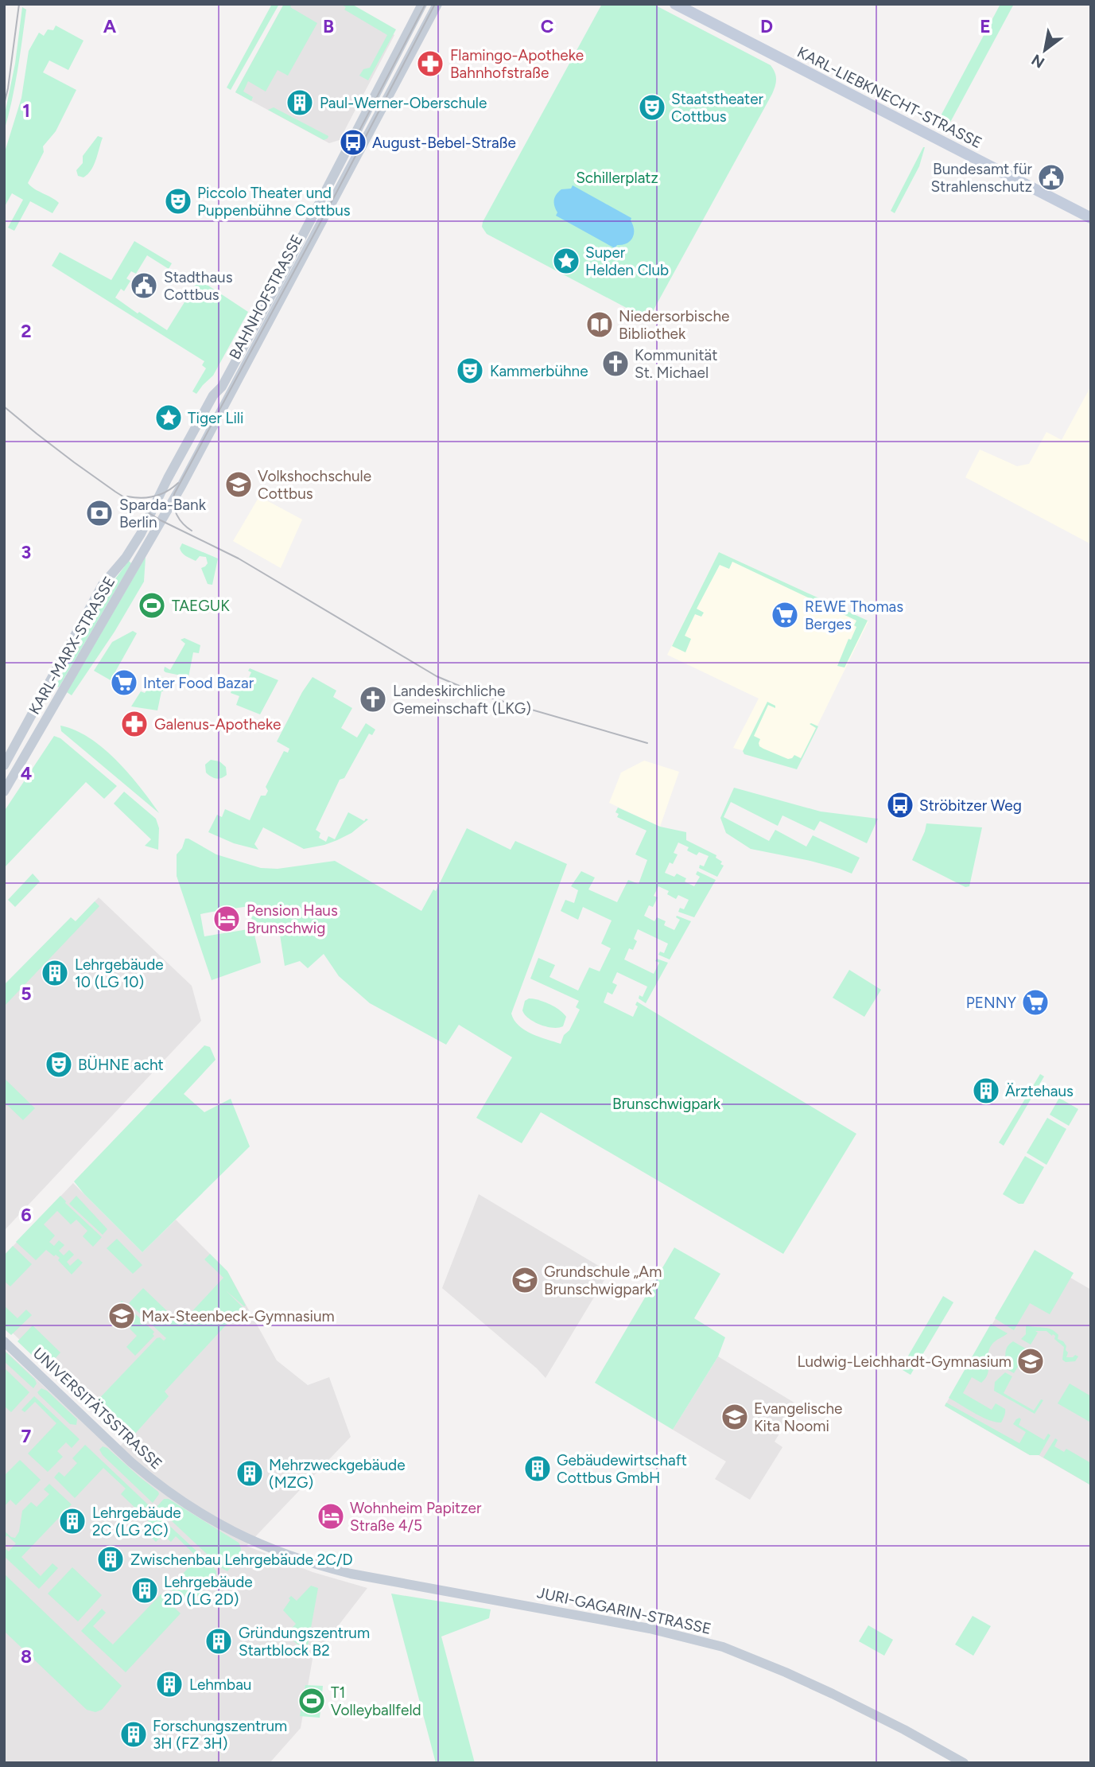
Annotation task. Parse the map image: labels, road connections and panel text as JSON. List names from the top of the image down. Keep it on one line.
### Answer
{"streets":{"main road":["KARL-LIEBKNECHT-STRASSE"],"street":["BAHNHOFSTRASSE","KARL-MARX-STRASSE","UNIVERSITÄTSSTRASSE","JURI-GAGARIN-STRASSE"]},"crossings":[["BAHNHOFSTRASSE","KARL-MARX-STRASSE"],["UNIVERSITÄTSSTRASSE","JURI-GAGARIN-STRASSE"]],"parks":["Schillerplatz","Brunschwigpark"],"places":{"pharmacy":["Flamingo-Apotheke Bahnhofstraße","Galenus-Apotheke"],"building":["Paul-Werner-Oberschule","Lehrgebäude 10 (LG 10)","Ärztehaus","Gebäudewirtschaft Cottbus GmbH","Mehrzweckgebäude (MZG)","Lehrgebäude 2C (LG 2C)","Zwischenbau Lehrgebäude 2C/D","Lehrgebäude 2D (LG 2D)","Gründungszentrum Startblock B2","Lehmbau","Forschungszentrum 3H (FZ 3H)"],"theatre":["Staatstheater Cottbus","Piccolo Theater und Puppenbühne Cottbus","Kammerbühne","BÜHNE acht"],"bus stop":["August-Bebel-Straße","Ströbitzer Weg"],"public building":["Bundesamt für Strahlenschutz","Stadthaus Cottbus"],"place":["Super Helden Club","Tiger Lili"],"library":["Niedersorbische Bibliothek"],"church":["Kommunität St. Michael","Landeskirchliche Gemeinschaft (LKG)"],"school or university":["Volkshochschule Cottbus","Grundschule „Am Brunschwigpark”","Max-Steenbeck-Gymnasium","Ludwig-Leichhardt-Gymnasium","Evangelische Kita Noomi"],"bank":["Sparda-Bank Berlin"],"sports":["TAEGUK","T1 Volleyballfeld"],"supermarket":["REWE Thomas Berges","Inter Food Bazar","PENNY"],"hotel":["Pension Haus Brunschwig","Wohnheim Papitzer Straße 4/5"]},"north":"bottom left","grid":{"columns":["A","B","C","D","E"],"rows":["1","2","3","4","5","6","7","8"]}}
